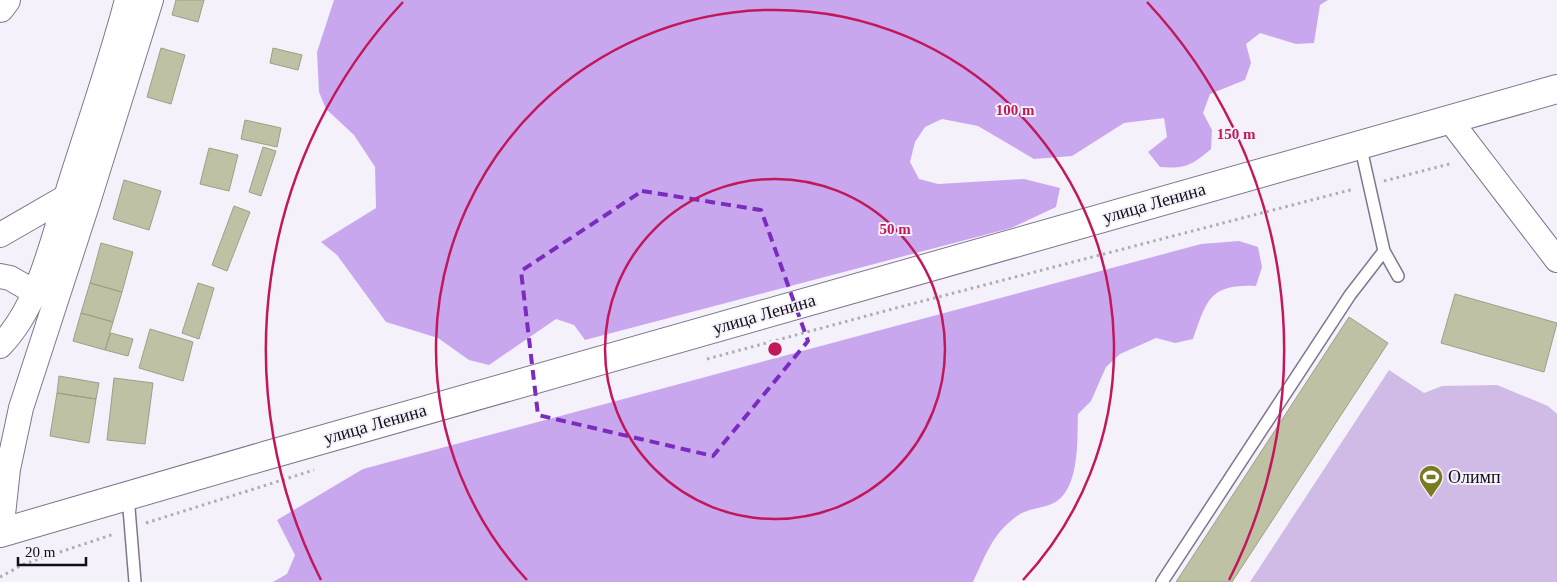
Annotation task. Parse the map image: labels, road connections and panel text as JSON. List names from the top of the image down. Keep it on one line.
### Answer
{"streets":{"main road":["улица Ленина"]},"places":{"sports":["Олимп"]},"scale_bar":"20 m","rings":["100 m","150 m","50 m"]}
